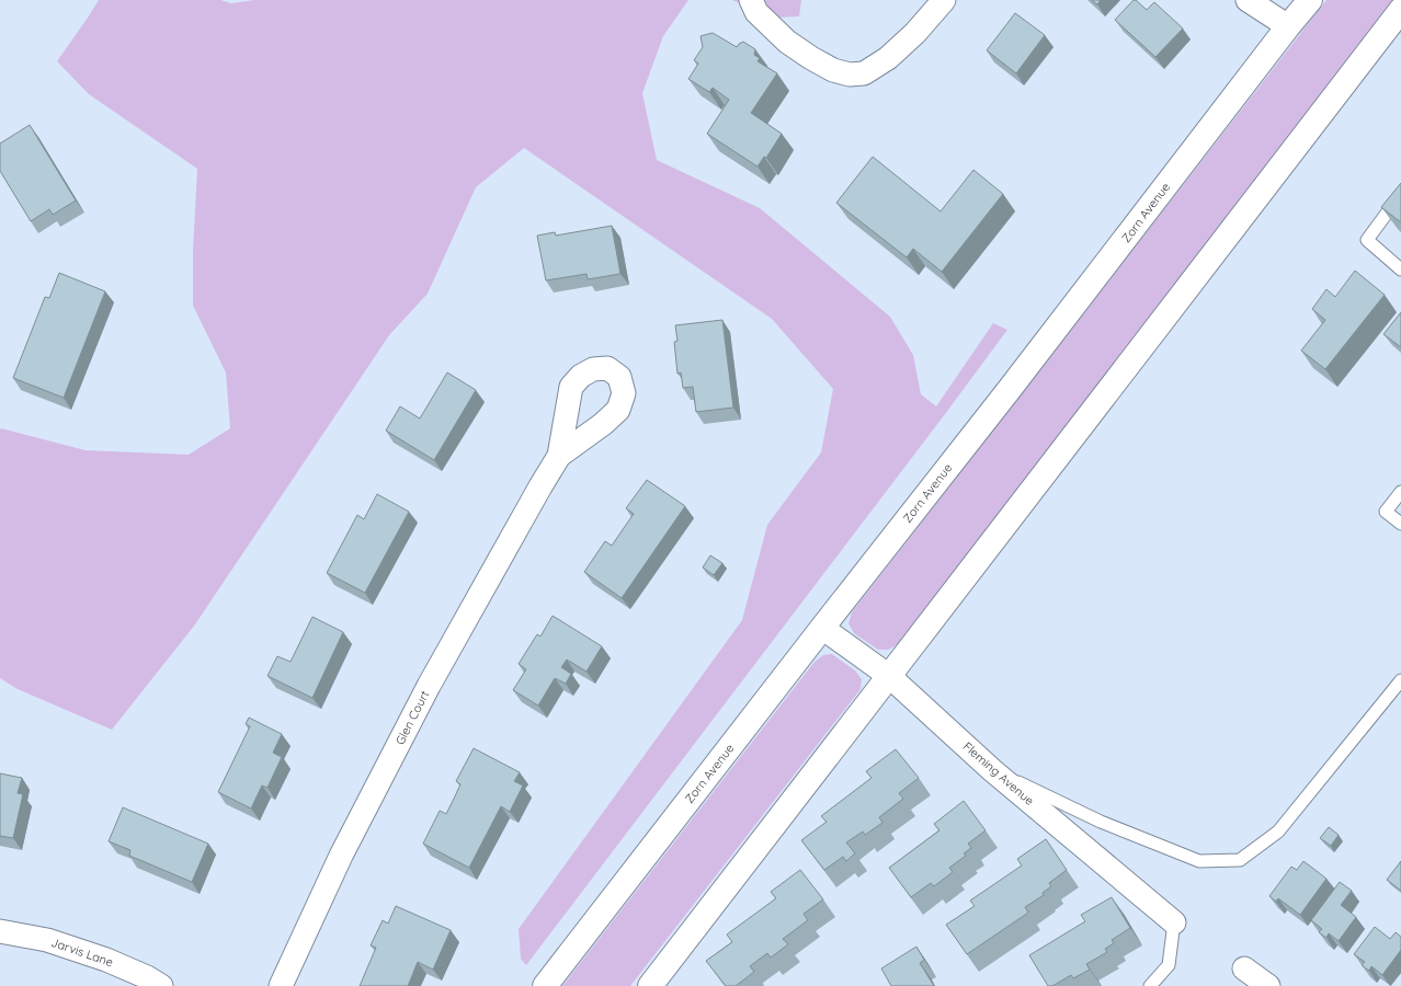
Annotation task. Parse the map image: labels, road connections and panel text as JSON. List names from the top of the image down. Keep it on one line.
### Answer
{"streets":{"main road":["Zorn Avenue"],"street":["Glen Court","Fleming Avenue","Jarvis Lane"]},"crossings":[["Zorn Avenue","Fleming Avenue"]]}
